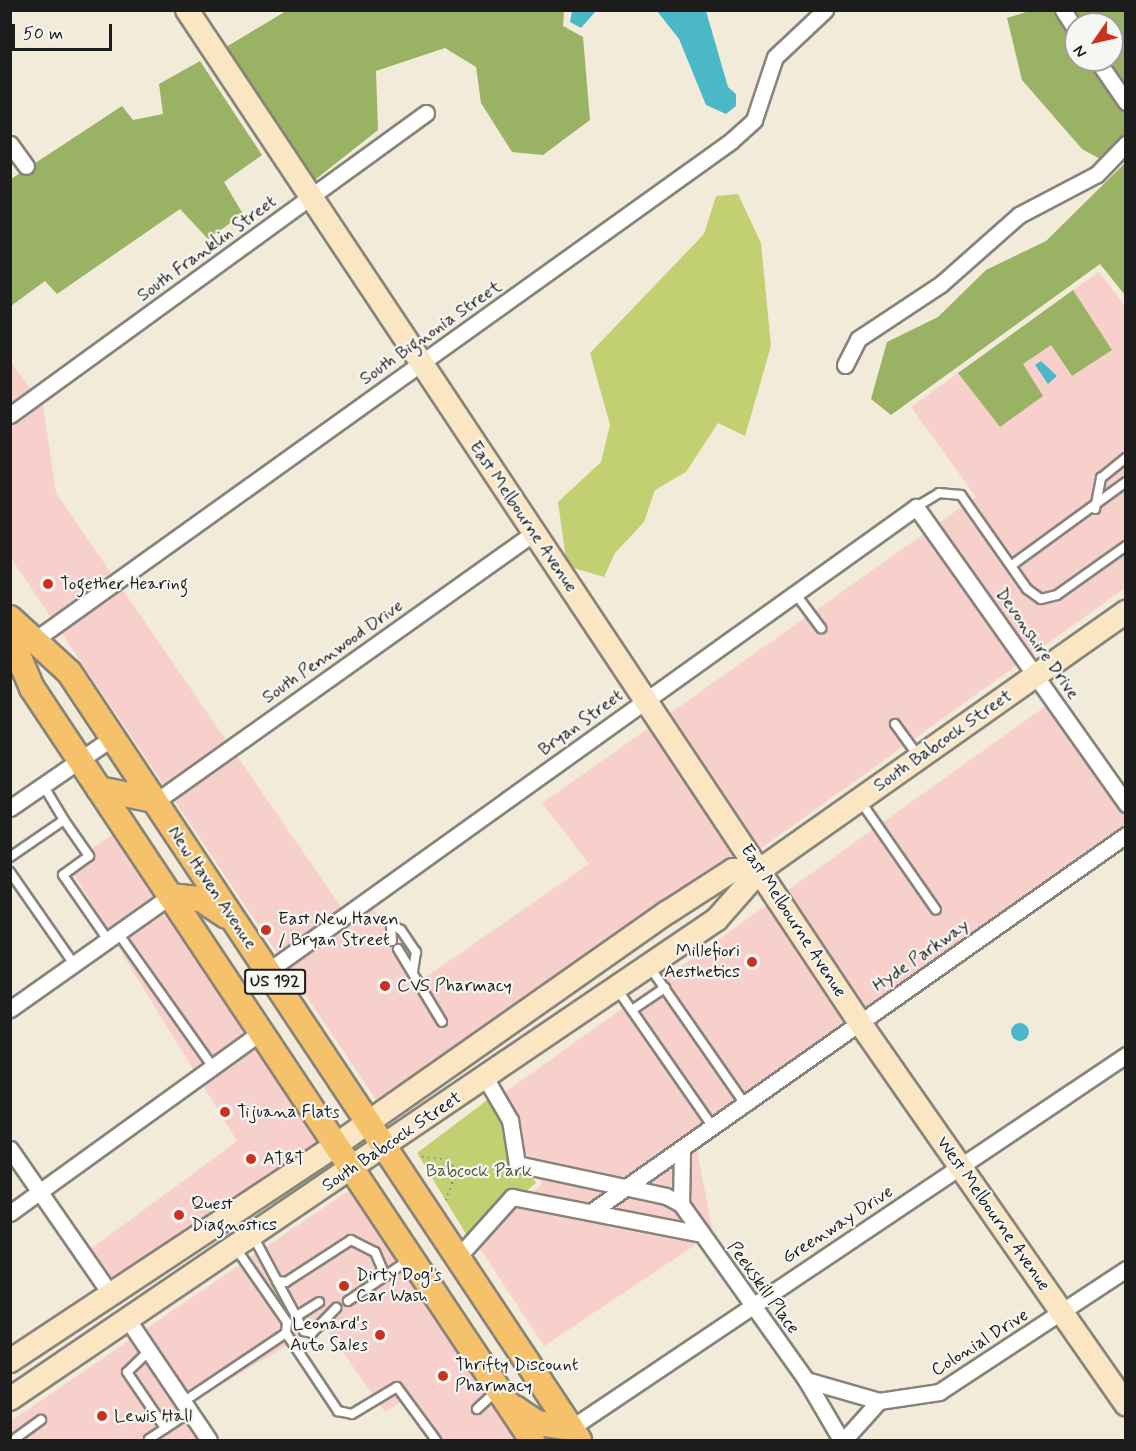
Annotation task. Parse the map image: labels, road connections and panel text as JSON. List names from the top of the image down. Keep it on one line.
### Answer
{"streets":{"main road":["East Melbourne Avenue","South Babcock Street","New Haven Avenue","US 192","West Melbourne Avenue"],"street":["South Franklin Street","South Bignonia Street","Devonshire Drive","South Pennwood Drive","Bryan Street","Hyde Parkway","Greenway Drive","Peekskill Place","Colonial Drive"]},"crossings":[["South Franklin Street","East Melbourne Avenue"],["South Bignonia Street","East Melbourne Avenue"],["South Bignonia Street","New Haven Avenue"],["South Bignonia Street","US 192"],["East Melbourne Avenue","South Pennwood Drive"],["East Melbourne Avenue","Bryan Street"],["East Melbourne Avenue","South Babcock Street"],["East Melbourne Avenue","Hyde Parkway"],["East Melbourne Avenue","West Melbourne Avenue"],["Devonshire Drive","Bryan Street"],["Devonshire Drive","South Babcock Street"],["South Pennwood Drive","New Haven Avenue"],["Bryan Street","New Haven Avenue"],["South Babcock Street","New Haven Avenue"],["South Babcock Street","US 192"],["New Haven Avenue","Greenway Drive"],["Hyde Parkway","West Melbourne Avenue"],["West Melbourne Avenue","Greenway Drive"],["West Melbourne Avenue","Colonial Drive"],["Greenway Drive","Peekskill Place"],["Peekskill Place","Colonial Drive"]],"parks":["Babcock Park"],"places":["Together Hearing","East New Haven / Bryan Street","Millefiori Aesthetics","CVS Pharmacy","Tijuana Flats","AT&T","Quest Diagnostics","Dirty Dog's Car Wash","Leonard's Auto Sales","Thrifty Discount Pharmacy","Lewis Hall"],"scale_bar":"50 m","north":"bottom left"}
